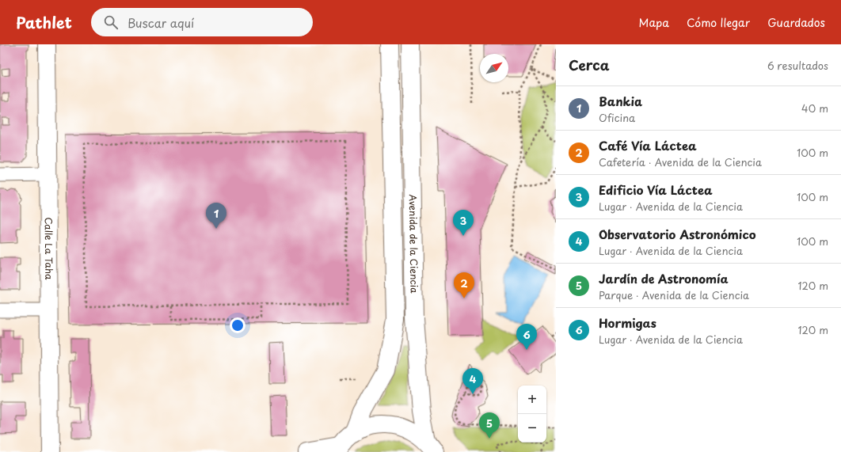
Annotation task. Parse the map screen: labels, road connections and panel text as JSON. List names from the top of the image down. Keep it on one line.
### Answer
{"streets":{"main road":["Avenida de la Ciencia","Calle La Taha"]},"north":"top right","page":{"header":"Pathlet","search":"Buscar aquí","nav":["Mapa","Cómo llegar","Guardados"],"heading":["Cerca","6 resultados"],"list":[{"mark":"1","name":"Bankia","note":"Oficina","value":"40 m"},{"mark":"2","name":"Café Vía Láctea","note":"Cafetería · Avenida de la Ciencia","value":"100 m"},{"mark":"3","name":"Edificio Vía Láctea","note":"Lugar · Avenida de la Ciencia","value":"100 m"},{"mark":"4","name":"Observatorio Astronómico","note":"Lugar · Avenida de la Ciencia","value":"100 m"},{"mark":"5","name":"Jardín de Astronomía","note":"Parque · Avenida de la Ciencia","value":"120 m"},{"mark":"6","name":"Hormigas","note":"Lugar · Avenida de la Ciencia","value":"120 m"}],"pins":["1","3","2","6","4","5"],"map_buttons":["+","−"]}}
